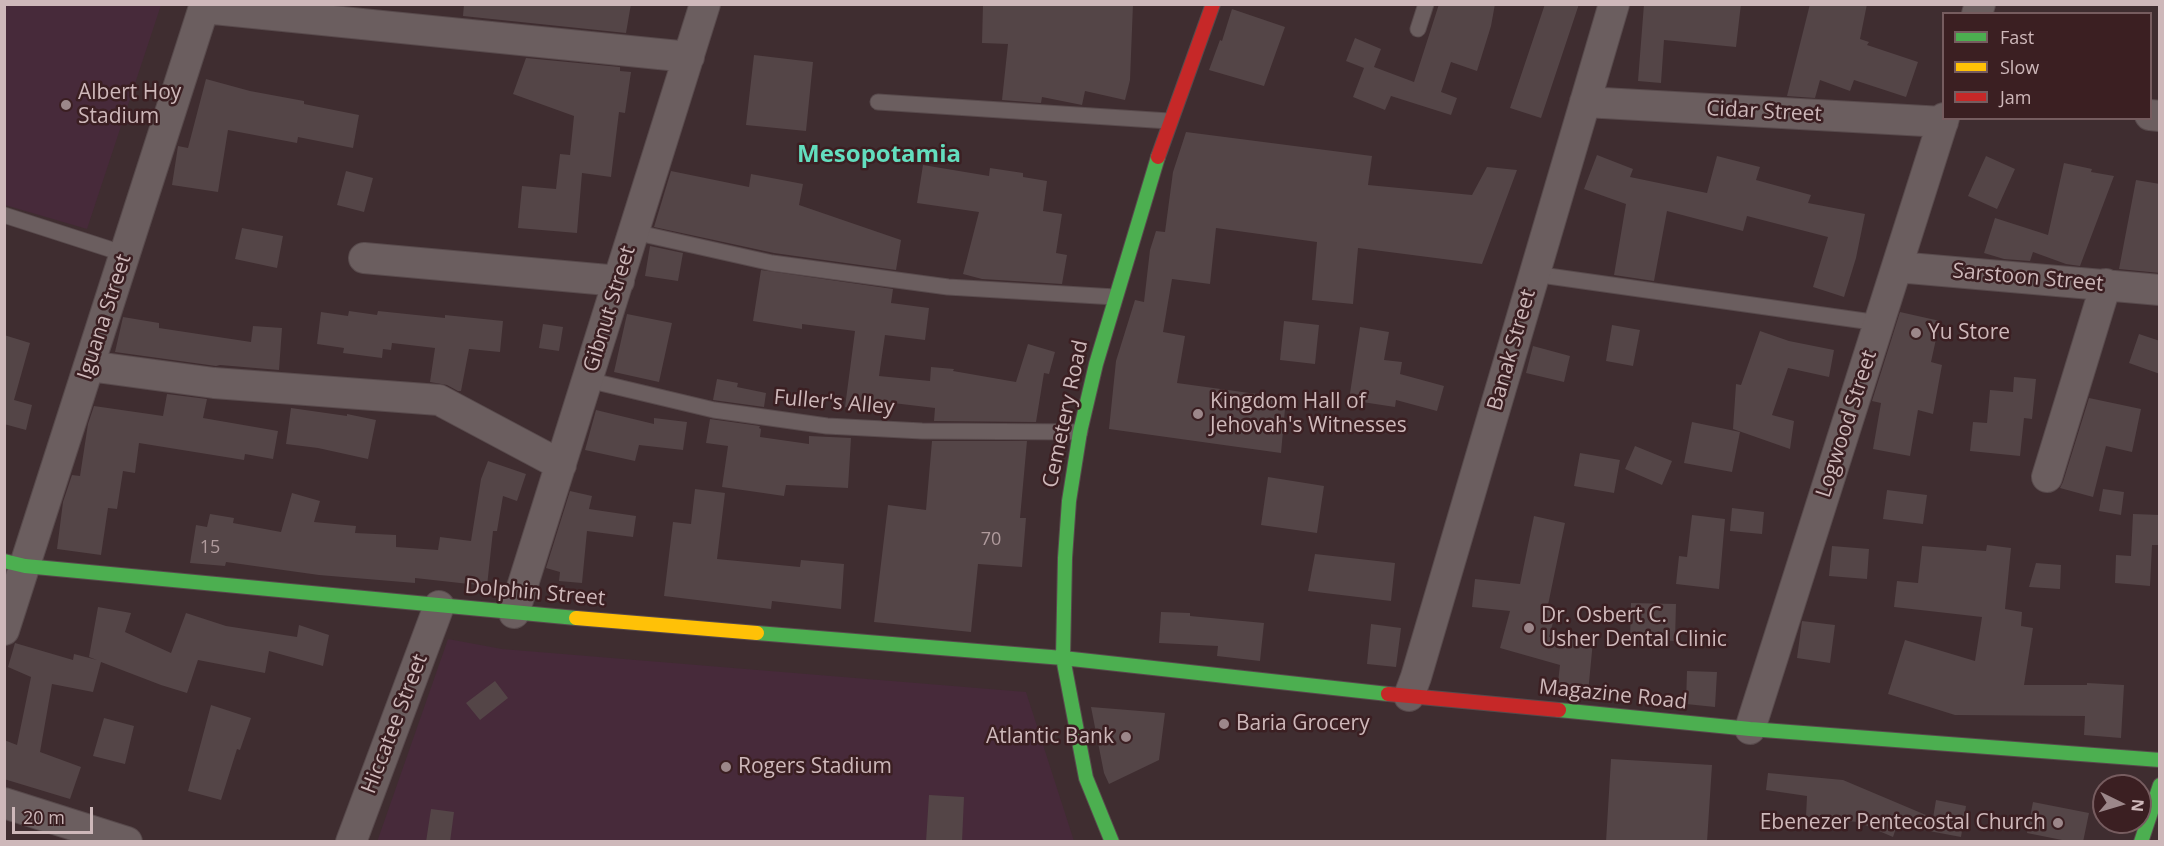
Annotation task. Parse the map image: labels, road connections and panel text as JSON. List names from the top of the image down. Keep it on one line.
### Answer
{"streets":{"street":["Cidar Street","Sarstoon Street","Gibnut Street","Iguana Street","Banak Street","Cemetery Road","Logwood Street","Dolphin Street","Magazine Road","Hiccatee Street"],"lane":["Fuller's Alley"]},"crossings":[["Cidar Street","Banak Street"],["Sarstoon Street","Logwood Street"],["Gibnut Street","Fuller's Alley"],["Gibnut Street","Dolphin Street"],["Iguana Street","Dolphin Street"],["Banak Street","Magazine Road"],["Fuller's Alley","Cemetery Road"],["Cemetery Road","Dolphin Street"],["Cemetery Road","Magazine Road"],["Logwood Street","Magazine Road"],["Dolphin Street","Magazine Road"],["Dolphin Street","Hiccatee Street"]],"districts":["Mesopotamia"],"places":["Albert Hoy Stadium","Yu Store","Kingdom Hall of Jehovah's Witnesses","Dr. Osbert C. Usher Dental Clinic","Baria Grocery","Atlantic Bank","Rogers Stadium","Ebenezer Pentecostal Church"],"house_numbers":["70","15"],"legend":["Fast","Slow","Jam"],"scale_bar":"20 m","north":"right"}
